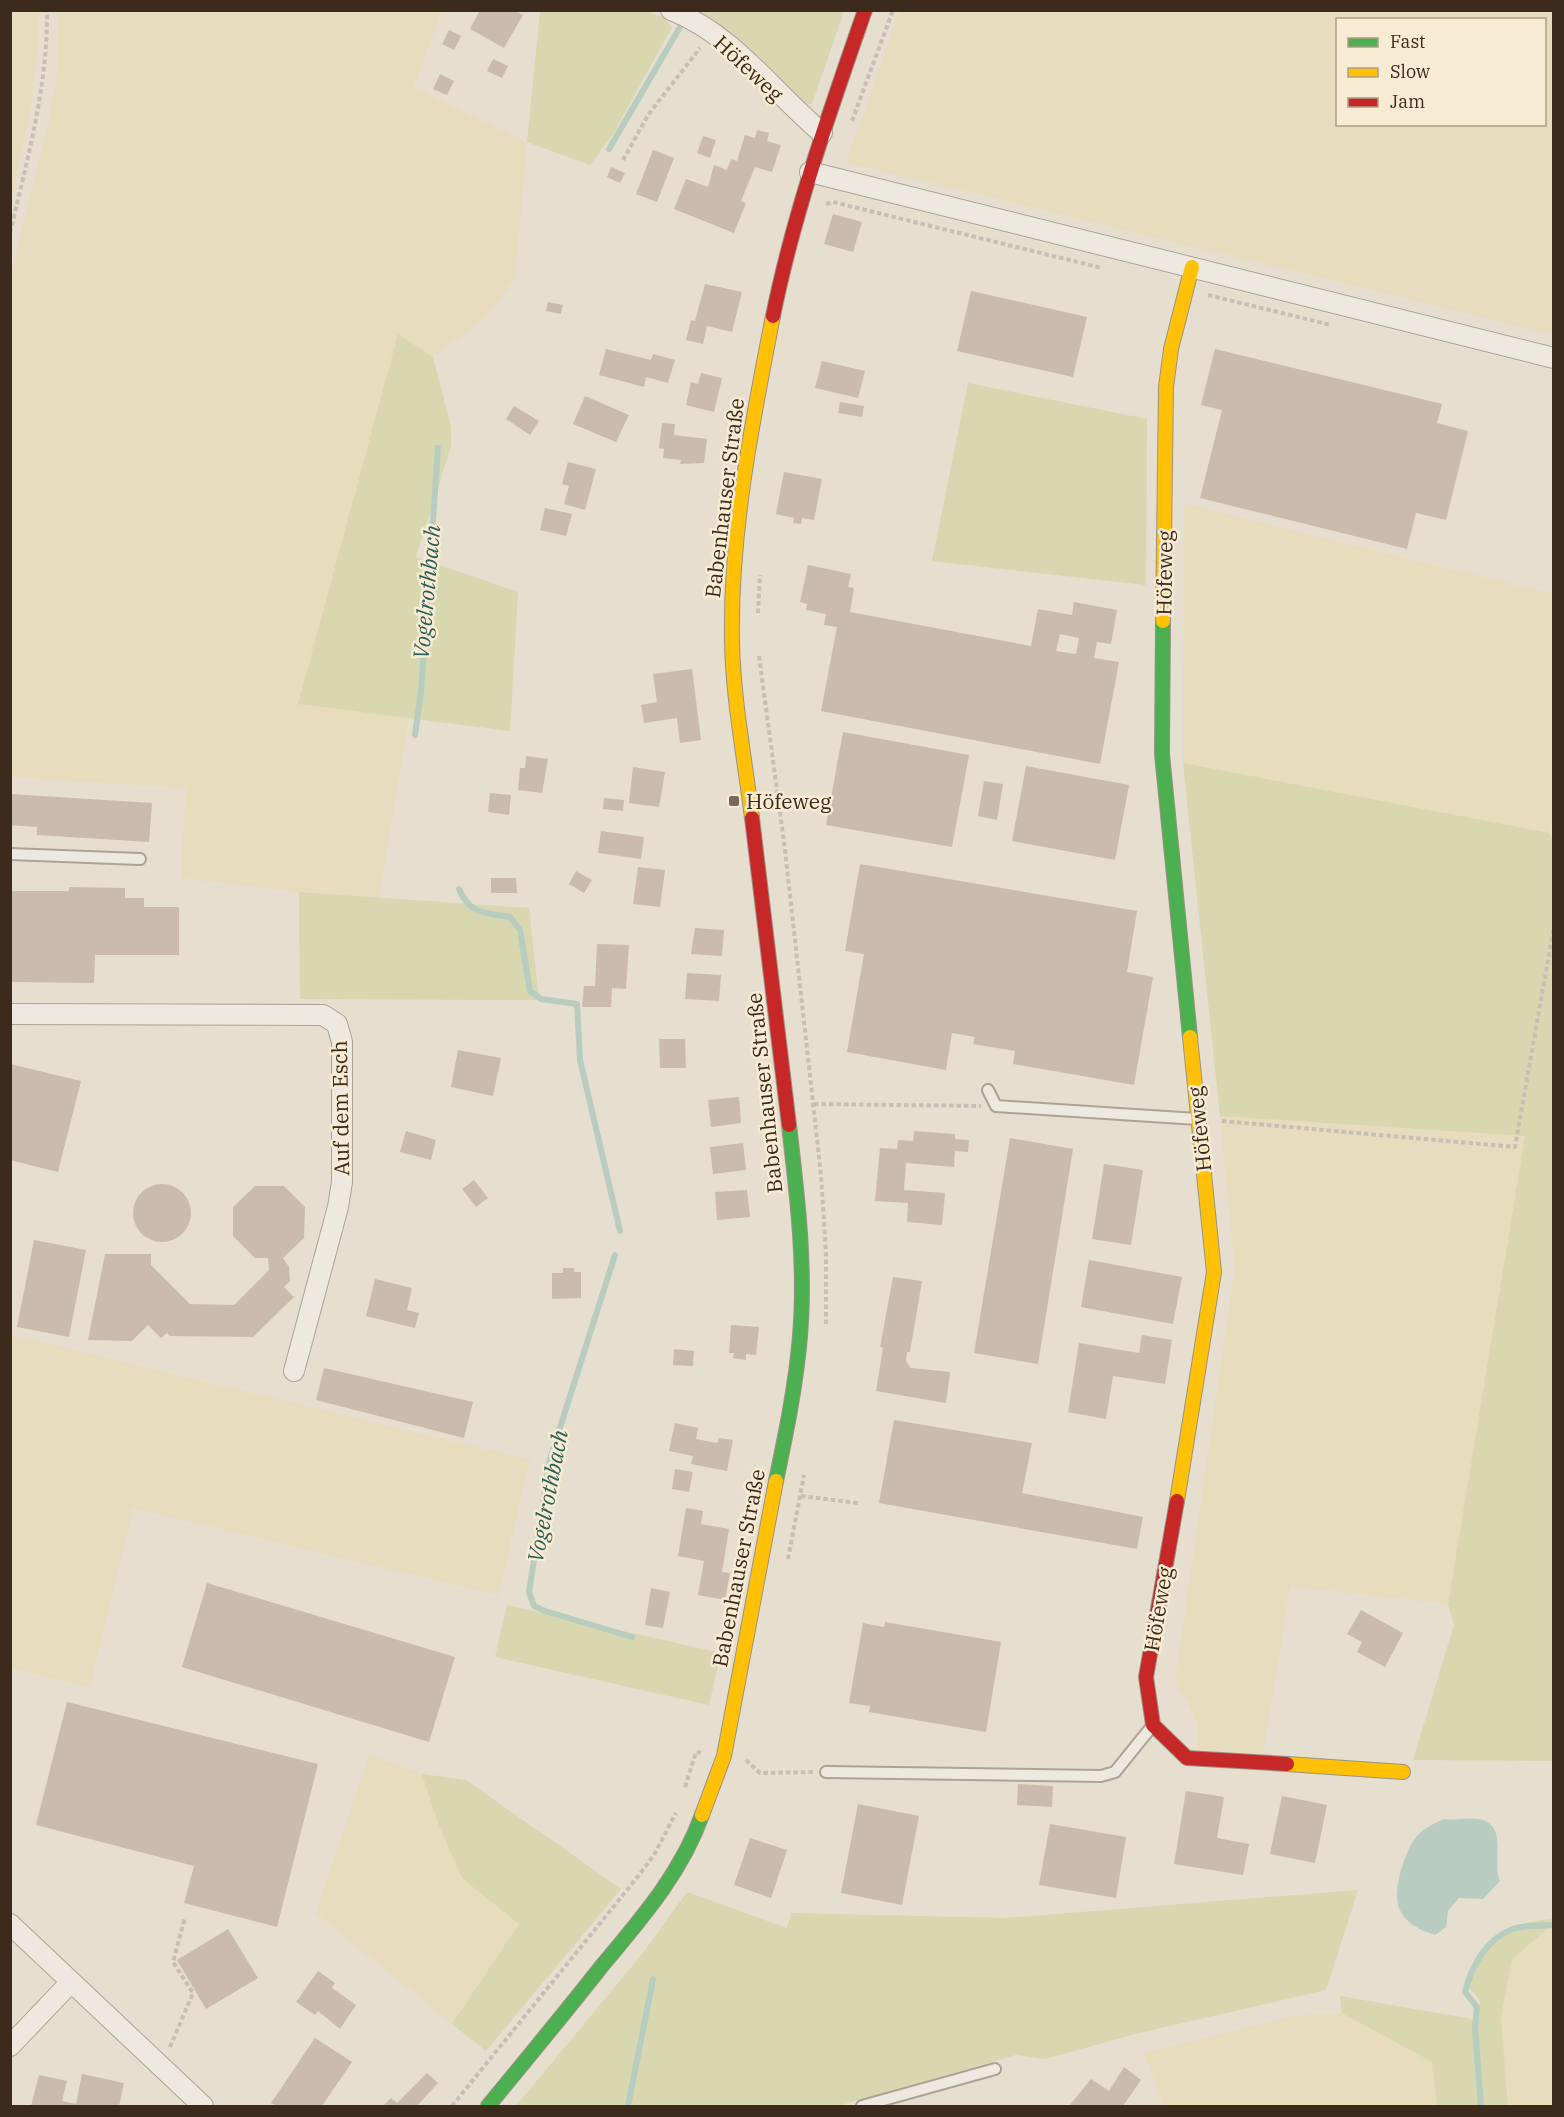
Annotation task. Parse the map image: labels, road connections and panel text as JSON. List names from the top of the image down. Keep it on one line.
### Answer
{"streets":{"main road":["Höfeweg","Babenhauser Straße"],"street":["Auf dem Esch"]},"crossings":[["Höfeweg","Babenhauser Straße"]],"water":["Vogelrothbach"],"places":{"transit":["Höfeweg"]},"legend":["Fast","Slow","Jam"]}
